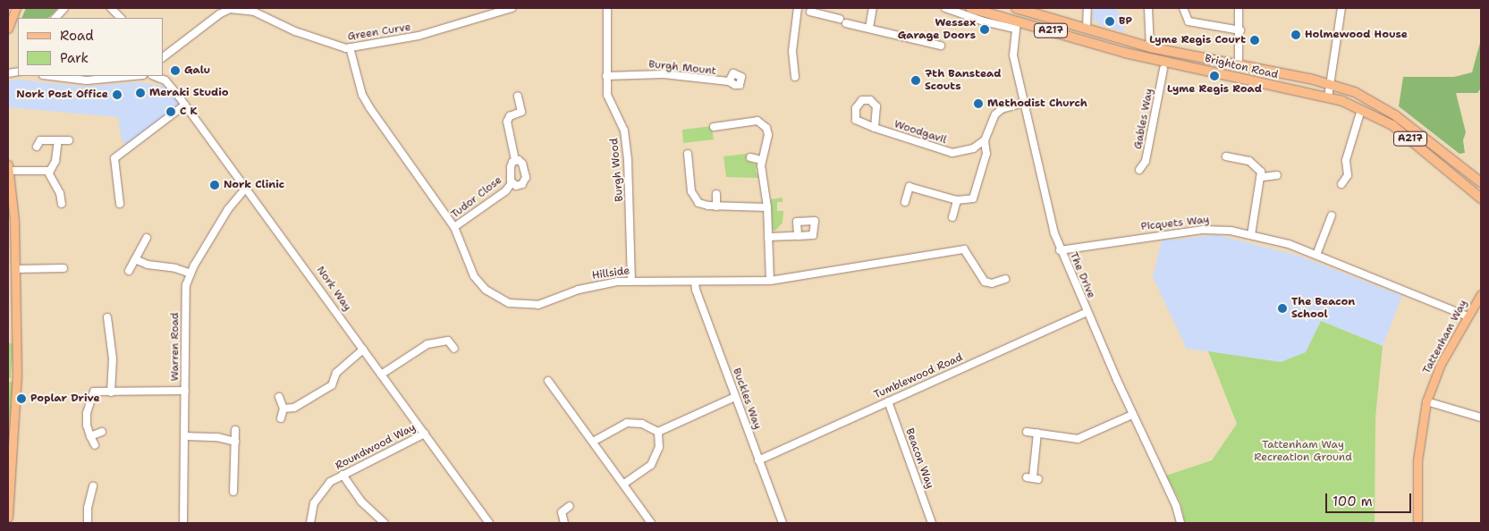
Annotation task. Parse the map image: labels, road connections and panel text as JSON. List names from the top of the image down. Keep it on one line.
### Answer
{"streets":{"highway":["A217","Brighton Road"],"main road":["Tattenham Way"],"street":["Green Curve","Burgh Mount","Gables Way","Woodgavil","Burgh Wood","Tudor Close","Picquets Way","Hillside","The Drive","Nork Way","Warren Road","Tumblewood Road","Buckles Way","Roundwood Way","Beacon Way"]},"crossings":[["Green Curve","Hillside"],["Brighton Road","The Drive"],["Burgh Mount","Burgh Wood"],["Burgh Wood","Hillside"],["Tudor Close","Hillside"],["Picquets Way","The Drive"],["Picquets Way","Tattenham Way"],["Hillside","Buckles Way"],["The Drive","Tumblewood Road"],["Nork Way","Warren Road"],["Nork Way","Roundwood Way"],["Tumblewood Road","Buckles Way"],["Tumblewood Road","Beacon Way"]],"parks":["Tattenham Way Recreation Ground"],"places":["BP","Wessex Garage Doors","Holmewood House","Lyme Regis Court","Galu","Lyme Regis Road","7th Banstead Scouts","Meraki Studio","Nork Post Office","Methodist Church","C K","Nork Clinic","The Beacon School","Poplar Drive"],"legend":["Road","Park"],"scale_bar":"100 m"}
